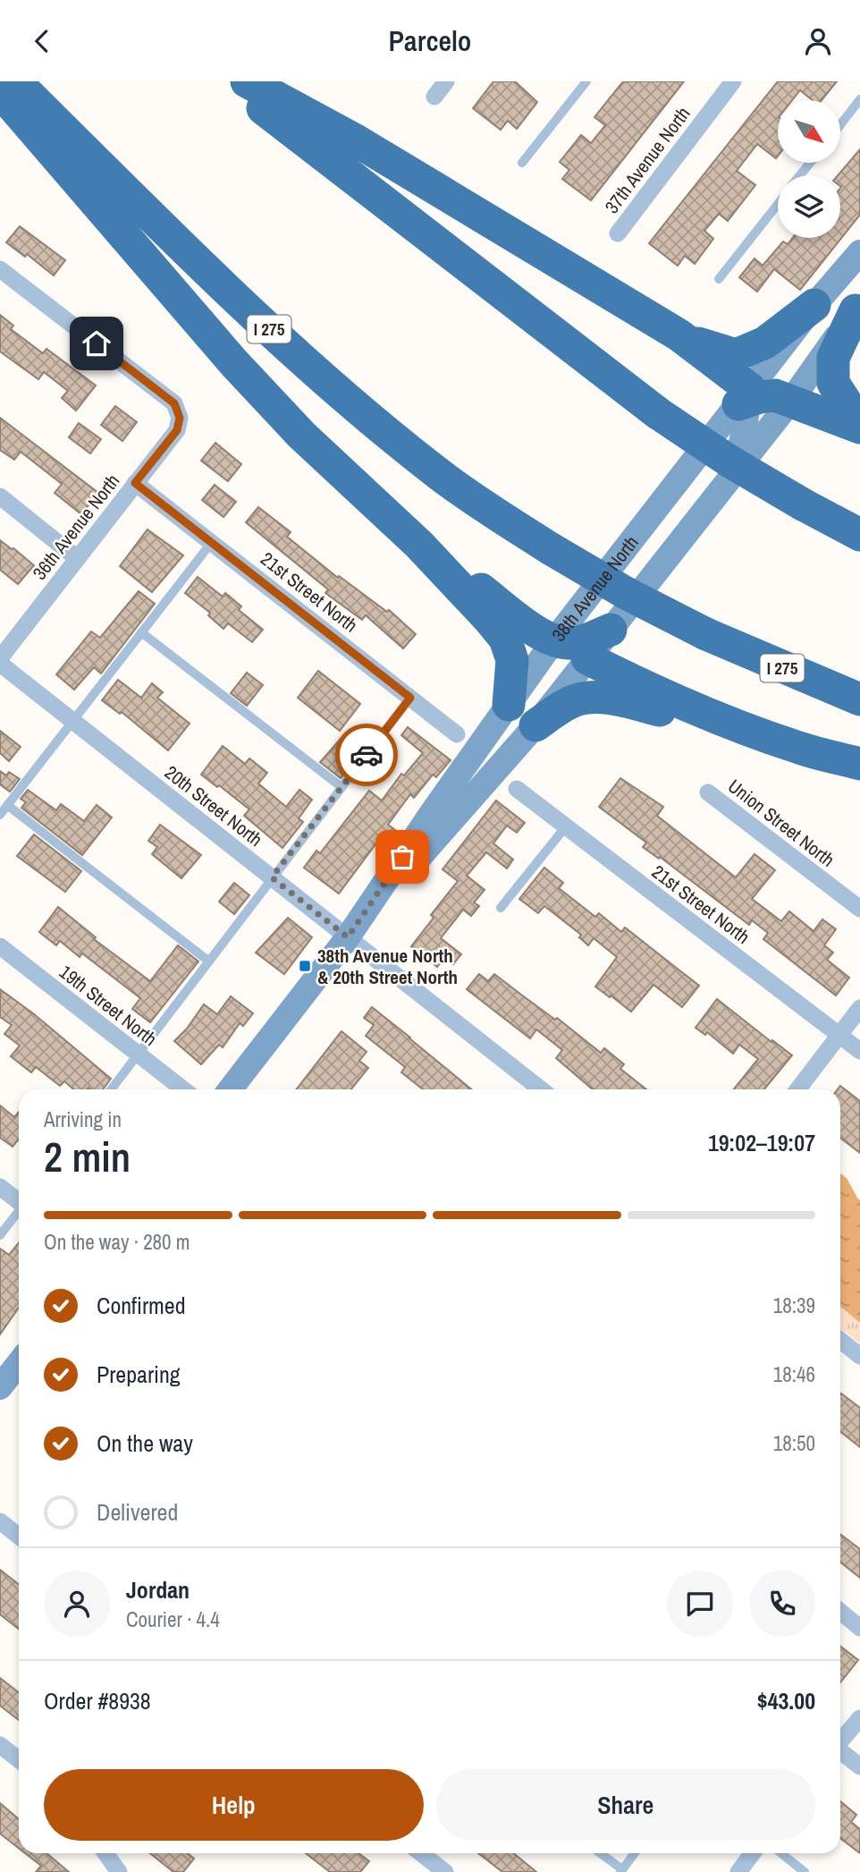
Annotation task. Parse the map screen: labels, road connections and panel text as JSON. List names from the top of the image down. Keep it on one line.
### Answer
{"streets":{"highway":["I 275"],"main road":["38th Avenue North"],"street":["37th Avenue North","36th Avenue North","21st Street North","20th Street North","Union Street North","19th Street North"]},"crossings":[["36th Avenue North","21st Street North"],["38th Avenue North","20th Street North"]],"places":{"transit":["38th Avenue North & 20th Street North"]},"north":"bottom right","page":{"header":"Parcelo","heading":["2 min","Arriving in","19:02–19:07"],"panel":["Jordan","Courier · 4.4","Order #8938","$43.00"],"bar":"On the way · 280 m","list":[["Confirmed","18:39"],["Preparing","18:46"],["On the way","18:50"],"Delivered"],"buttons":["Help","Share"]}}
